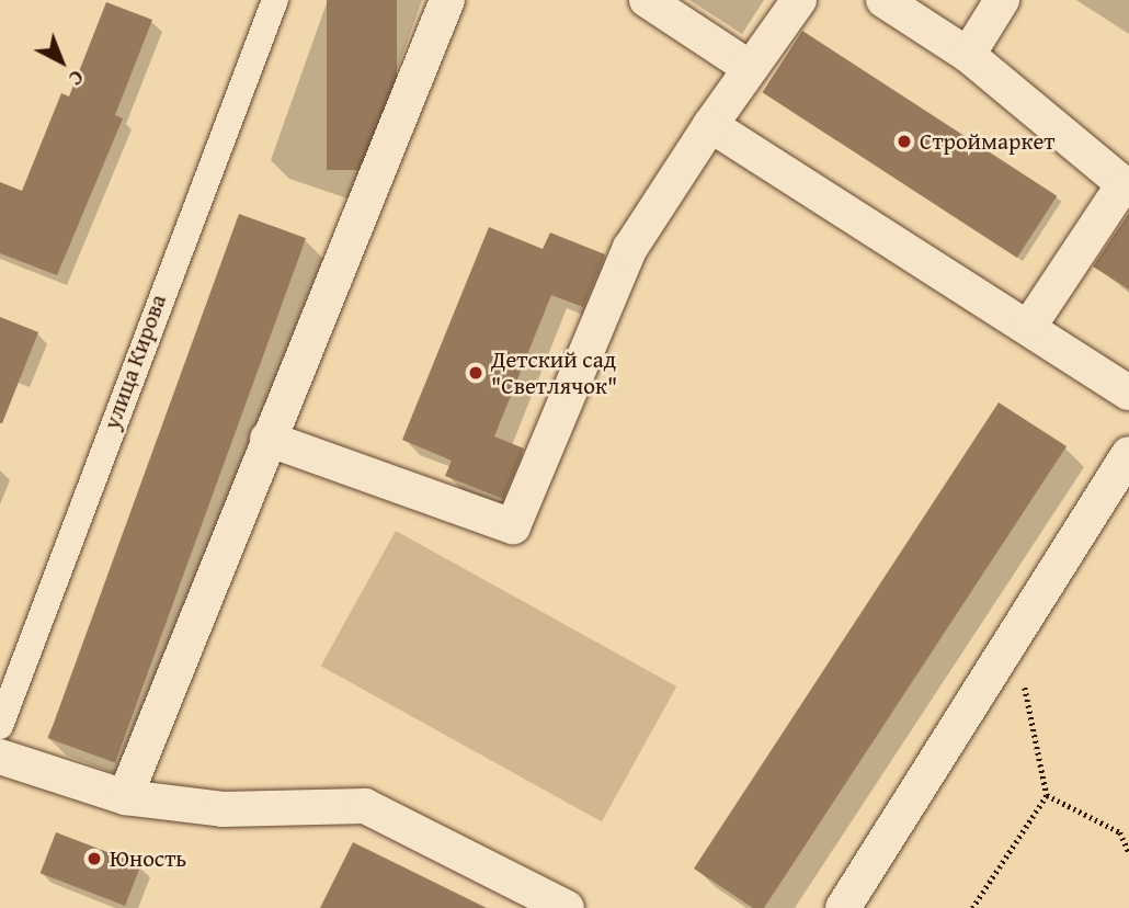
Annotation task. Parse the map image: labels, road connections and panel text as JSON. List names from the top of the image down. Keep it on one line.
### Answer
{"streets":{"street":["улица Кирова"]},"places":["Строймаркет","Детский сад \"Светлячок\"","Юность"],"north":"bottom right"}
